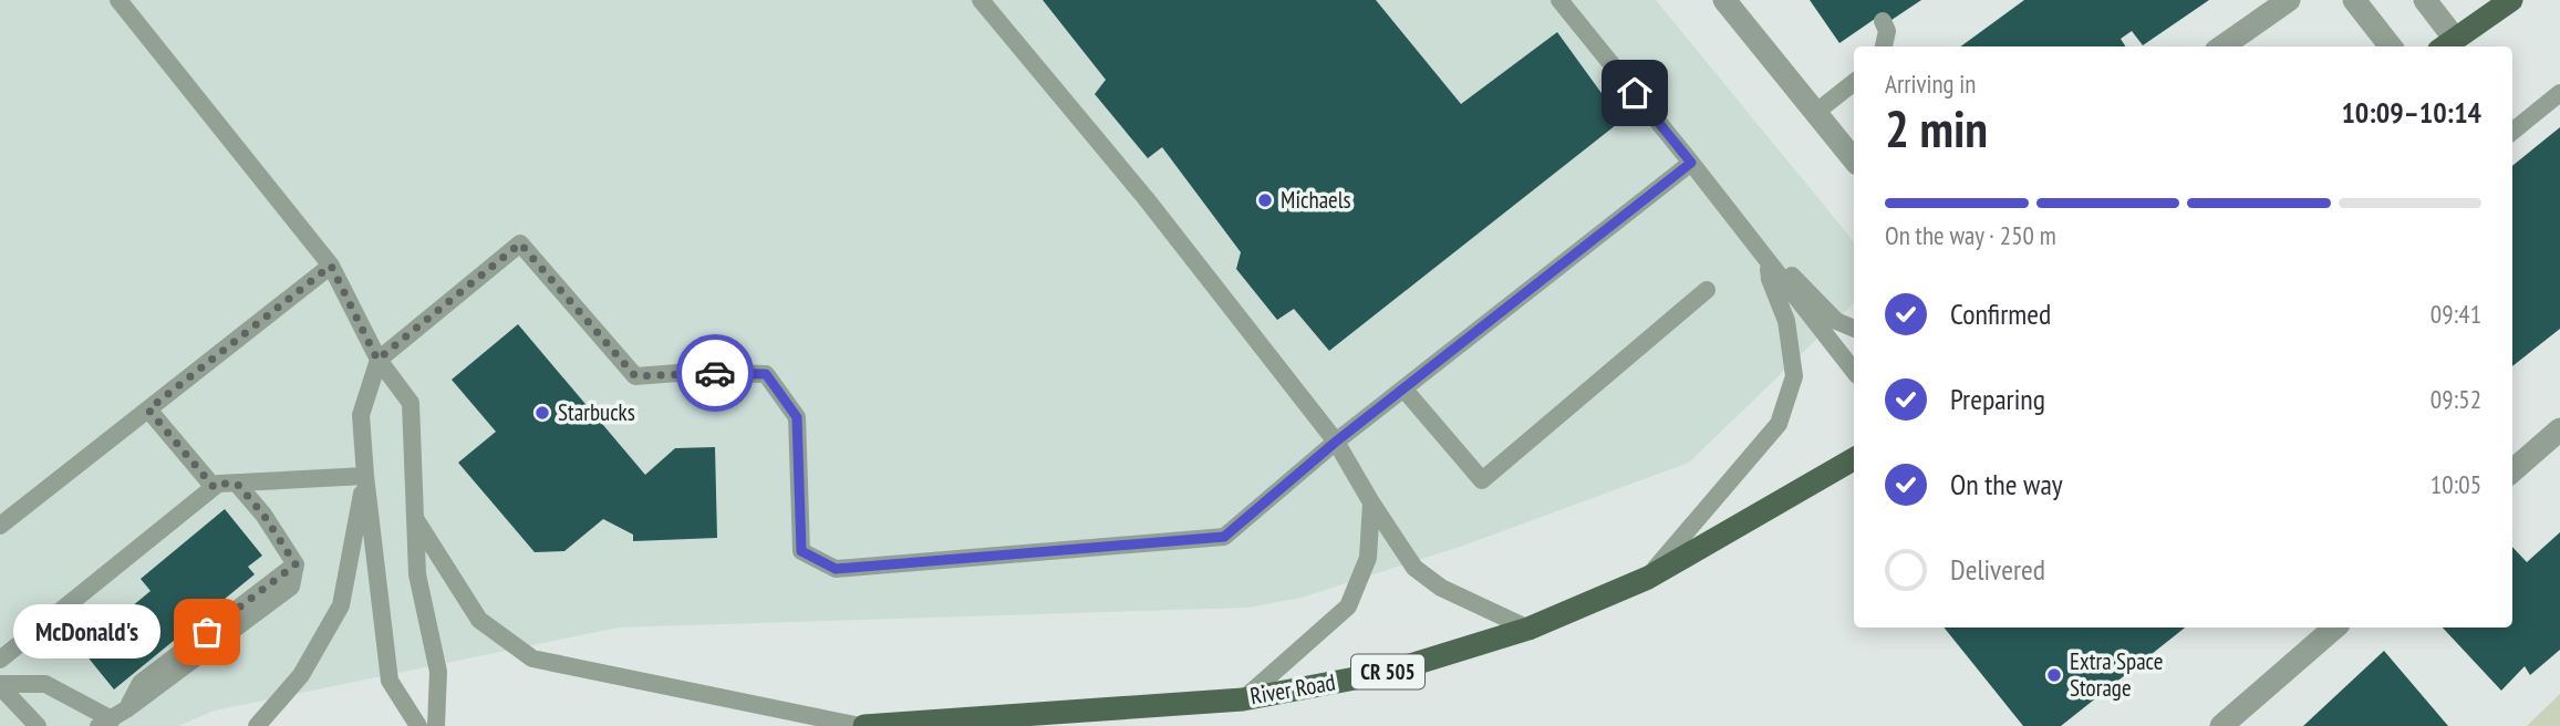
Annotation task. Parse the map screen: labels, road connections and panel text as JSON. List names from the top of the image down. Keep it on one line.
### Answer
{"streets":{"main road":["CR 505","River Road"]},"places":["Michaels","Starbucks","McDonald's","Extra Space Storage"],"page":{"heading":["2 min","Arriving in","10:09–10:14"],"bar":"On the way · 250 m","list":[["Confirmed","09:41"],["Preparing","09:52"],["On the way","10:05"],"Delivered"],"bubble":"McDonald's"}}
